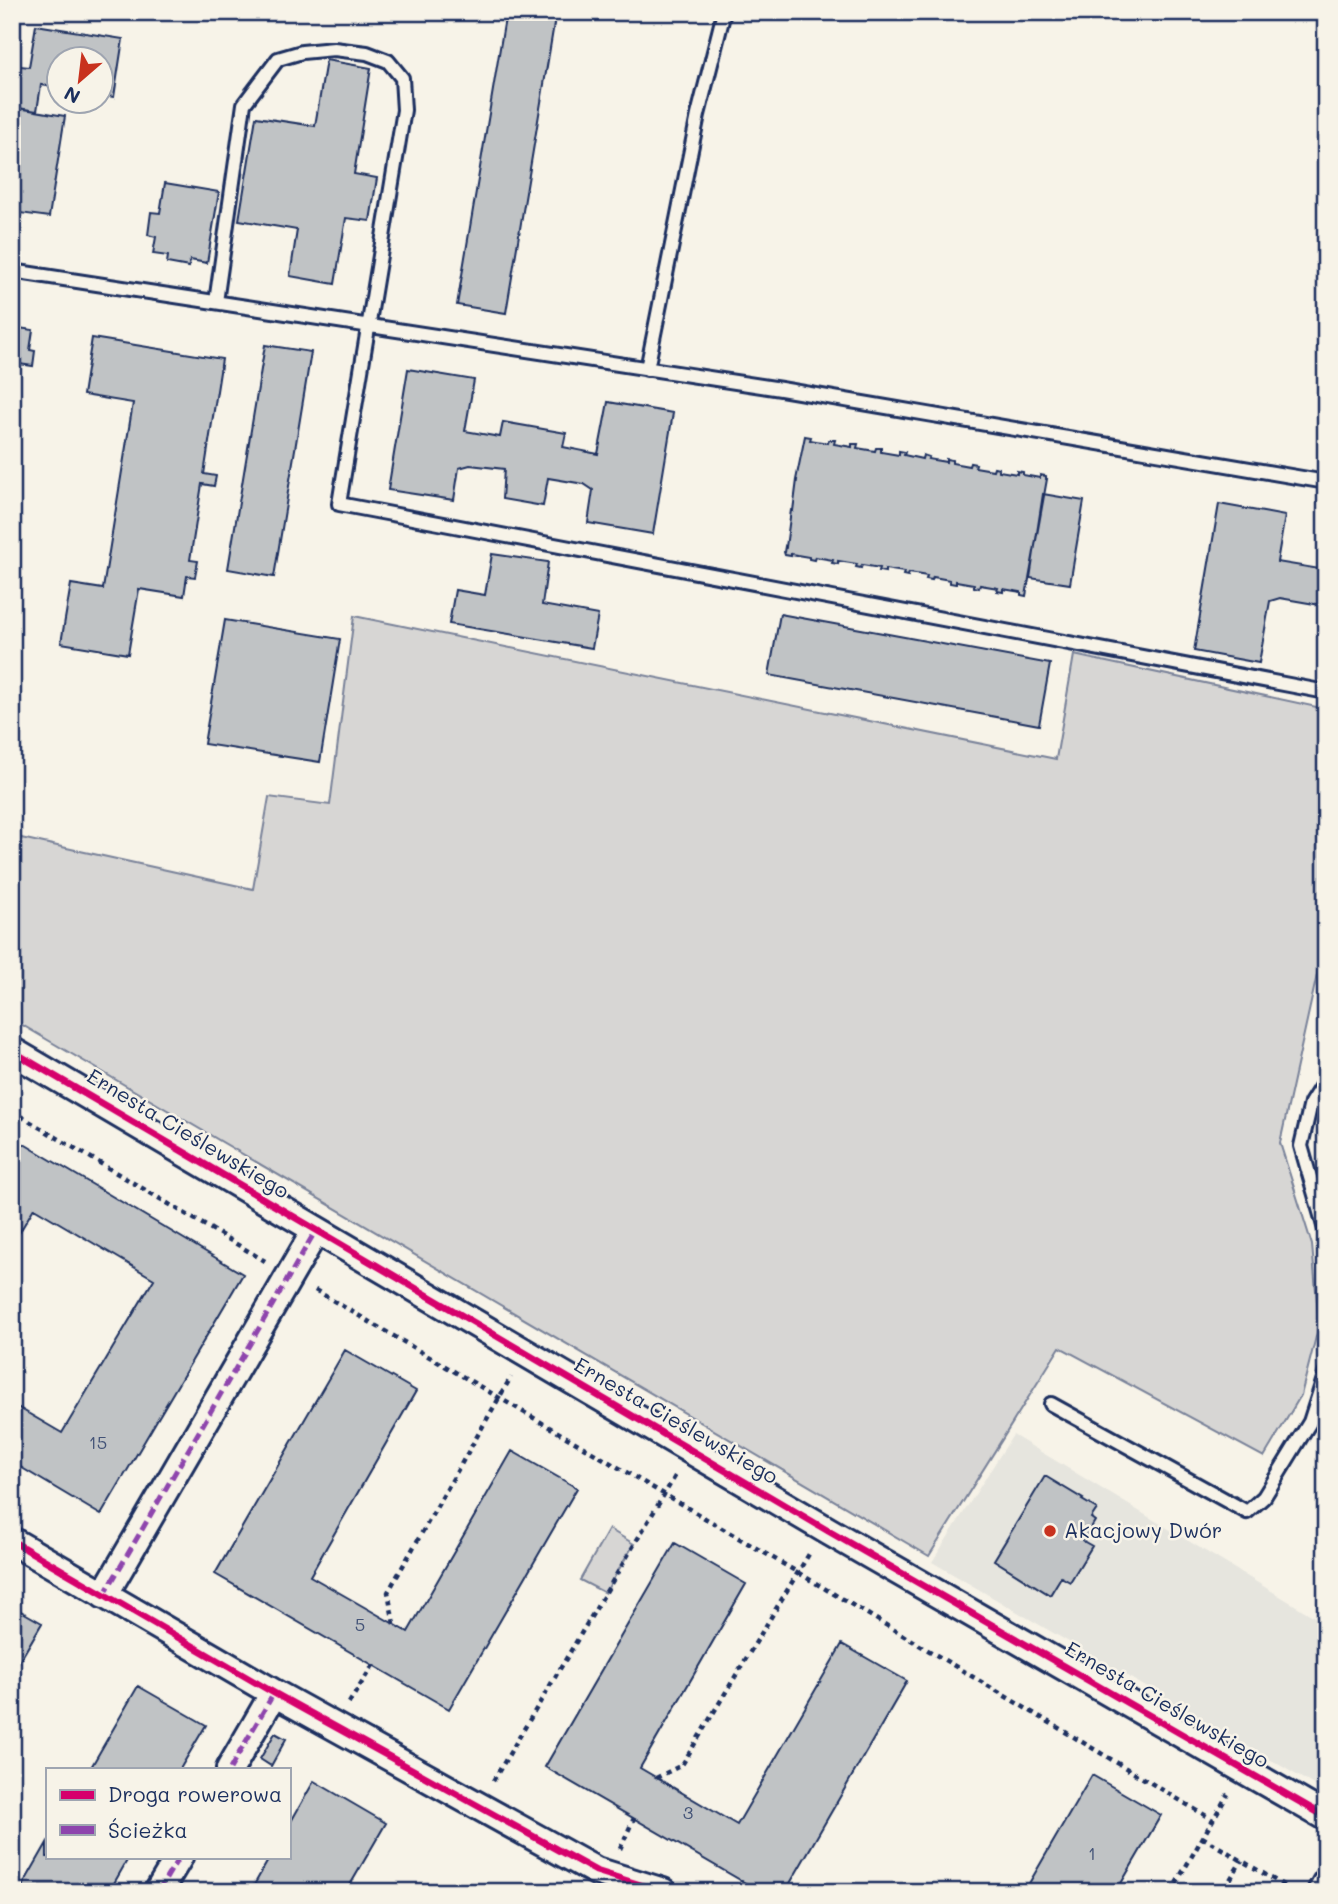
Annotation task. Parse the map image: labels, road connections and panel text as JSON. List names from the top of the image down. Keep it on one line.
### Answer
{"streets":{"street":["Ernesta Cieślewskiego"]},"places":["Akacjowy Dwór"],"house_numbers":["15","5","3","1"],"legend":["Droga rowerowa","Ścieżka"],"north":"bottom left"}
